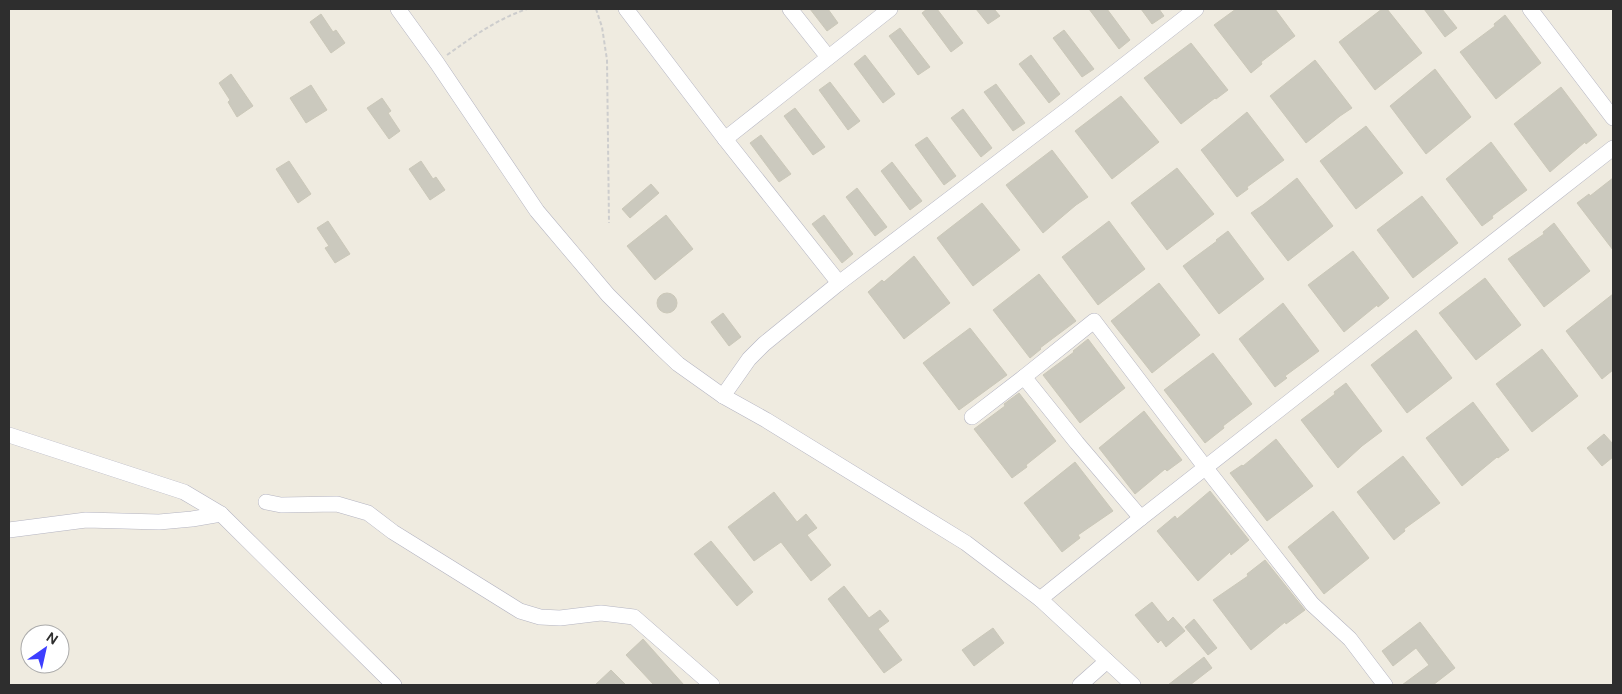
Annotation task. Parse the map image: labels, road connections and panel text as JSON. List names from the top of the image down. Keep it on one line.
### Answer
{"north":"top right"}
